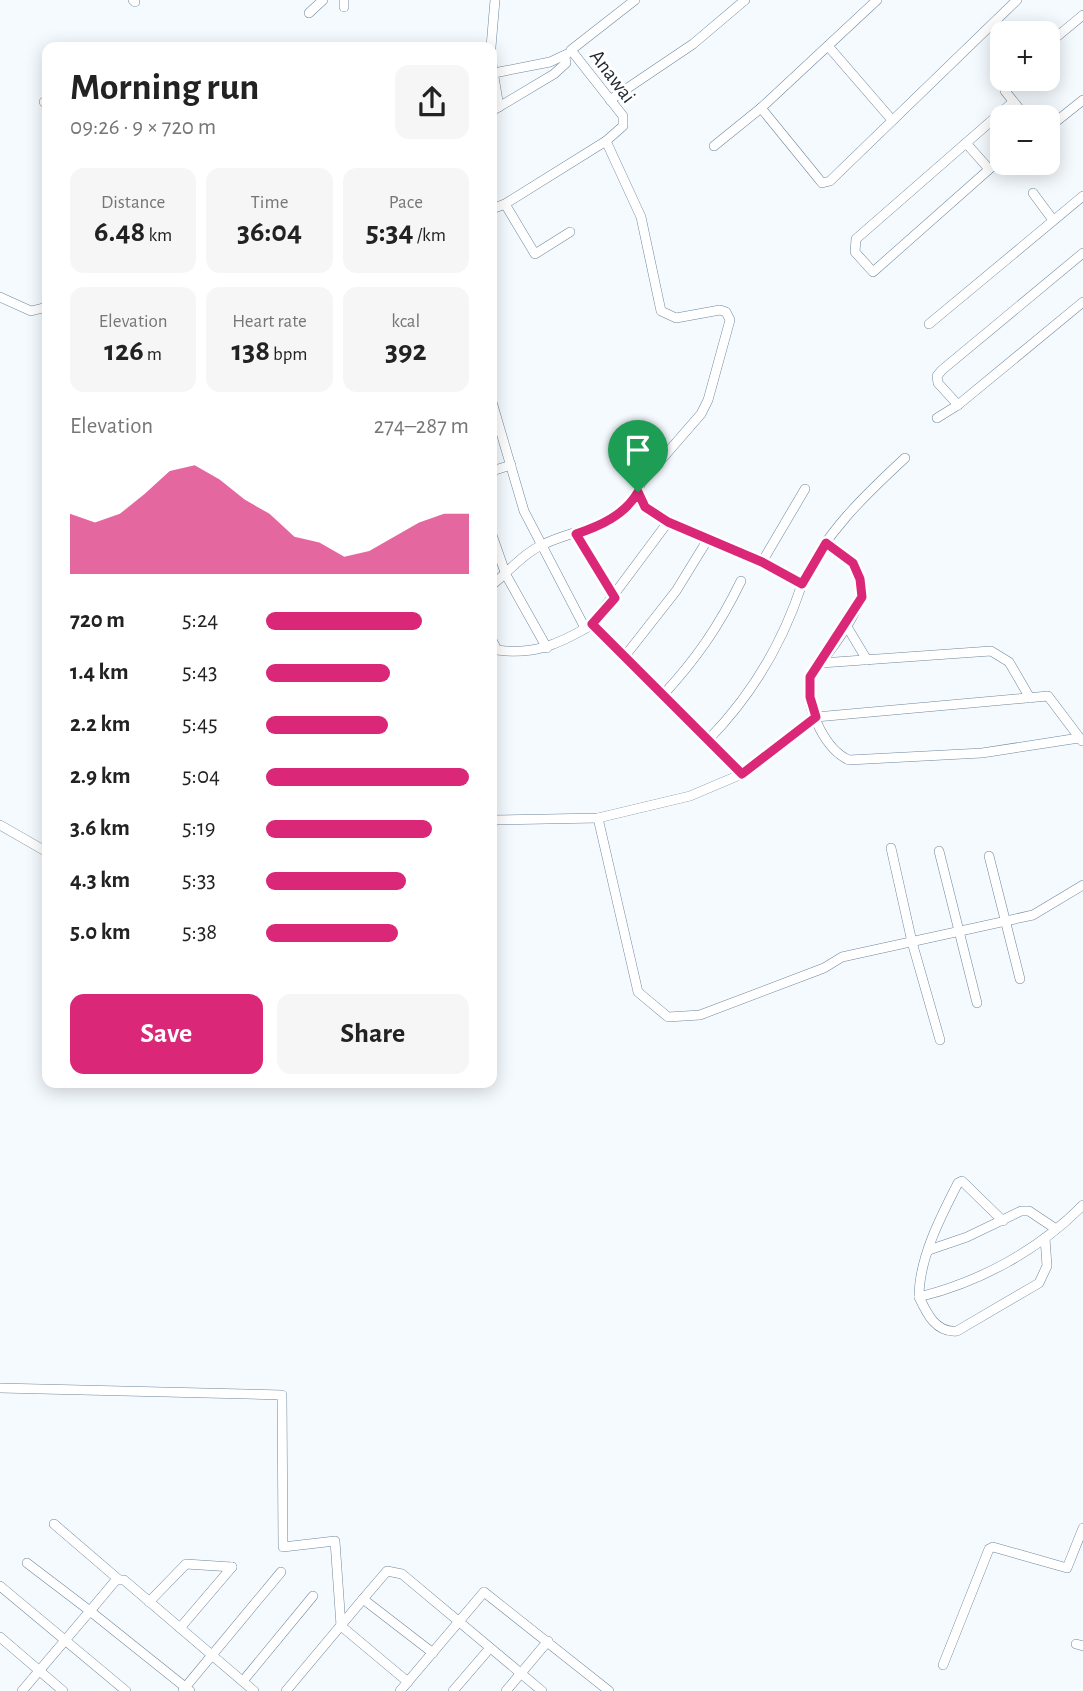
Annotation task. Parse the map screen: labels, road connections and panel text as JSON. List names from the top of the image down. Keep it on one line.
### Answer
{"streets":{"street":["Anawai"]},"page":{"map_buttons":["+","−"],"heading":["Morning run","09:26 · 9 × 720 m"],"stats":[["Distance","6.48 km"],["Time","36:04"],["Pace","5:34 /km"],["Elevation","126 m"],["Heart rate","138 bpm"],["kcal","392"]],"chart":["Elevation","274–287 m"],"list":[{"name":"720 m","note":"5:24"},{"name":"1.4 km","note":"5:43"},{"name":"2.2 km","note":"5:45"},{"name":"2.9 km","note":"5:04"},{"name":"3.6 km","note":"5:19"},{"name":"4.3 km","note":"5:33"},{"name":"5.0 km","note":"5:38"}],"buttons":["Save","Share"]}}
